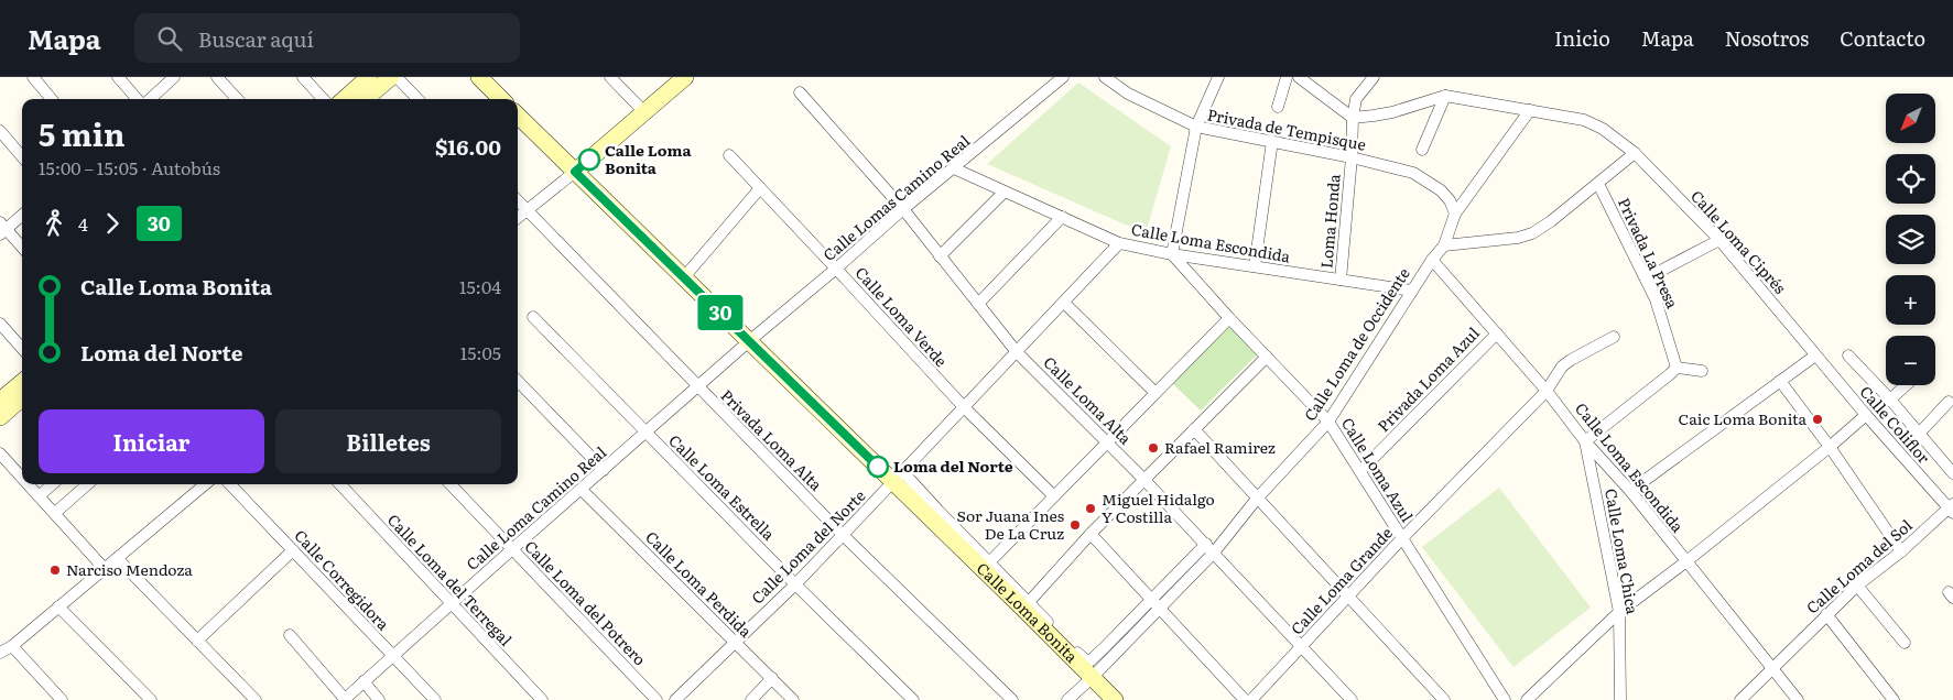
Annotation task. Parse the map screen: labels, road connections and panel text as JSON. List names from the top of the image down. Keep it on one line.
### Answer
{"streets":{"street":["Privada de Tempisque","Calle Lomas Camino Real","Loma Honda","Calle Loma Ciprés","Calle Loma Escondida","Privada La Presa","Calle Loma Verde","Calle Loma de Occidente","Privada Loma Azul","Calle Loma Alta","Calle Coliflor","Privada Loma Alta","Calle Loma Azul","Calle Loma Estrella","Calle Loma Camino Real","Calle Loma del Norte","Calle Loma Chica","Calle Loma del Sol","Calle Corregidora","Calle Loma del Terregal","Calle Loma Grande","Calle Loma Perdida","Calle Loma del Potrero","Calle Loma Bonita"]},"crossings":[["Privada de Tempisque","Loma Honda"],["Privada de Tempisque","Calle Loma de Occidente"],["Calle Lomas Camino Real","Calle Loma Escondida"],["Calle Lomas Camino Real","Calle Loma Verde"],["Calle Lomas Camino Real","Calle Loma Alta"],["Calle Lomas Camino Real","Calle Loma Camino Real"],["Calle Lomas Camino Real","Calle Loma Bonita"],["Loma Honda","Calle Loma Escondida"],["Calle Loma Ciprés","Calle Loma de Occidente"],["Calle Loma Ciprés","Calle Coliflor"],["Calle Loma Escondida","Calle Loma de Occidente"],["Calle Loma Escondida","Privada Loma Azul"],["Calle Loma Escondida","Calle Loma Azul"],["Calle Loma Escondida","Calle Loma del Norte"],["Calle Loma Escondida","Calle Loma Chica"],["Calle Loma Escondida","Calle Loma del Sol"],["Calle Loma Escondida","Calle Loma Grande"],["Calle Loma Verde","Calle Loma del Norte"],["Calle Loma de Occidente","Calle Loma Alta"],["Calle Loma de Occidente","Calle Loma Azul"],["Calle Loma de Occidente","Calle Loma Bonita"],["Privada Loma Azul","Calle Loma Azul"],["Calle Loma Alta","Calle Loma del Norte"],["Calle Loma Alta","Calle Loma Grande"],["Calle Coliflor","Calle Loma del Sol"],["Privada Loma Alta","Calle Loma Camino Real"],["Privada Loma Alta","Calle Loma del Norte"],["Calle Loma Azul","Calle Loma Grande"],["Calle Loma Estrella","Calle Loma Camino Real"],["Calle Loma Estrella","Calle Loma del Norte"],["Calle Loma Camino Real","Calle Corregidora"],["Calle Loma Camino Real","Calle Loma del Terregal"],["Calle Loma Camino Real","Calle Loma Perdida"],["Calle Loma Camino Real","Calle Loma del Potrero"],["Calle Loma Camino Real","Calle Loma Bonita"],["Calle Loma del Norte","Calle Loma Perdida"],["Calle Loma del Norte","Calle Loma Bonita"]],"places":["Calle Loma Bonita","Caic Loma Bonita","Rafael Ramirez","Loma del Norte","Miguel Hidalgo Y Costilla","Sor Juana Ines De La Cruz","Narciso Mendoza"],"lines":["bus line 30"],"north":"bottom left","page":{"header":"Mapa","search":"Buscar aquí","nav":["Inicio","Mapa","Nosotros","Contacto"],"on_map":"30","map_buttons":["+","−"],"heading":["5 min","15:00 – 15:05 · Autobús","$16.00"],"legs":["4","30"],"list":[{"name":"Calle Loma Bonita","value":"15:04"},{"name":"Loma del Norte","value":"15:05"}],"buttons":["Iniciar","Billetes"]}}
